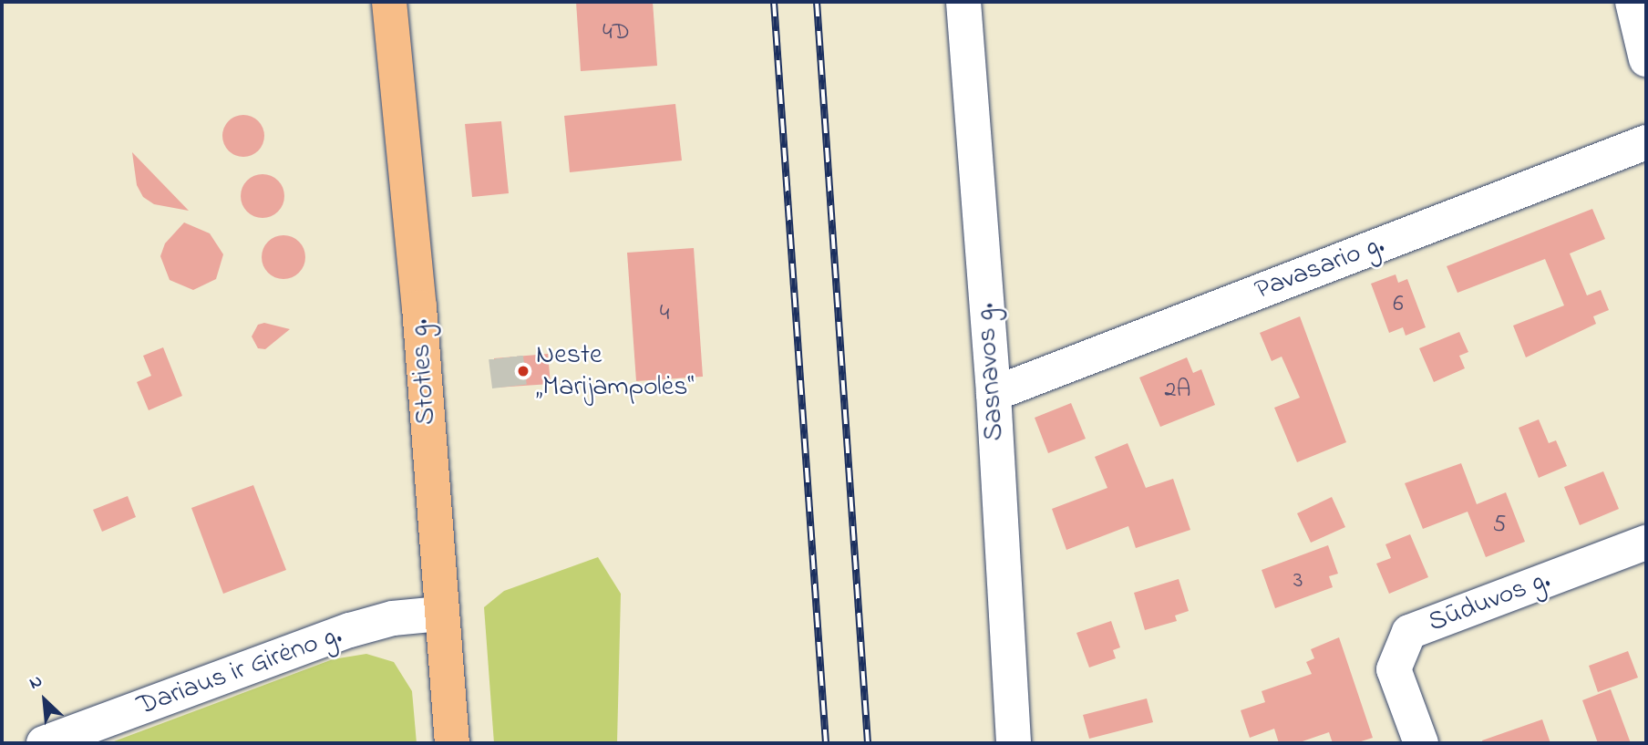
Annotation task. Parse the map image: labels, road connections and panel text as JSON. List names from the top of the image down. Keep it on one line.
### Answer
{"streets":{"main road":["Stoties g."],"street":["Pavasario g.","Sasnavos g.","Sūduvos g.","Dariaus ir Girėno g."]},"crossings":[["Pavasario g.","Sasnavos g."],["Stoties g.","Dariaus ir Girėno g."]],"places":["Neste „Marijampolės“"],"house_numbers":["4D","6","4","2A","5","3"],"north":"top left"}
